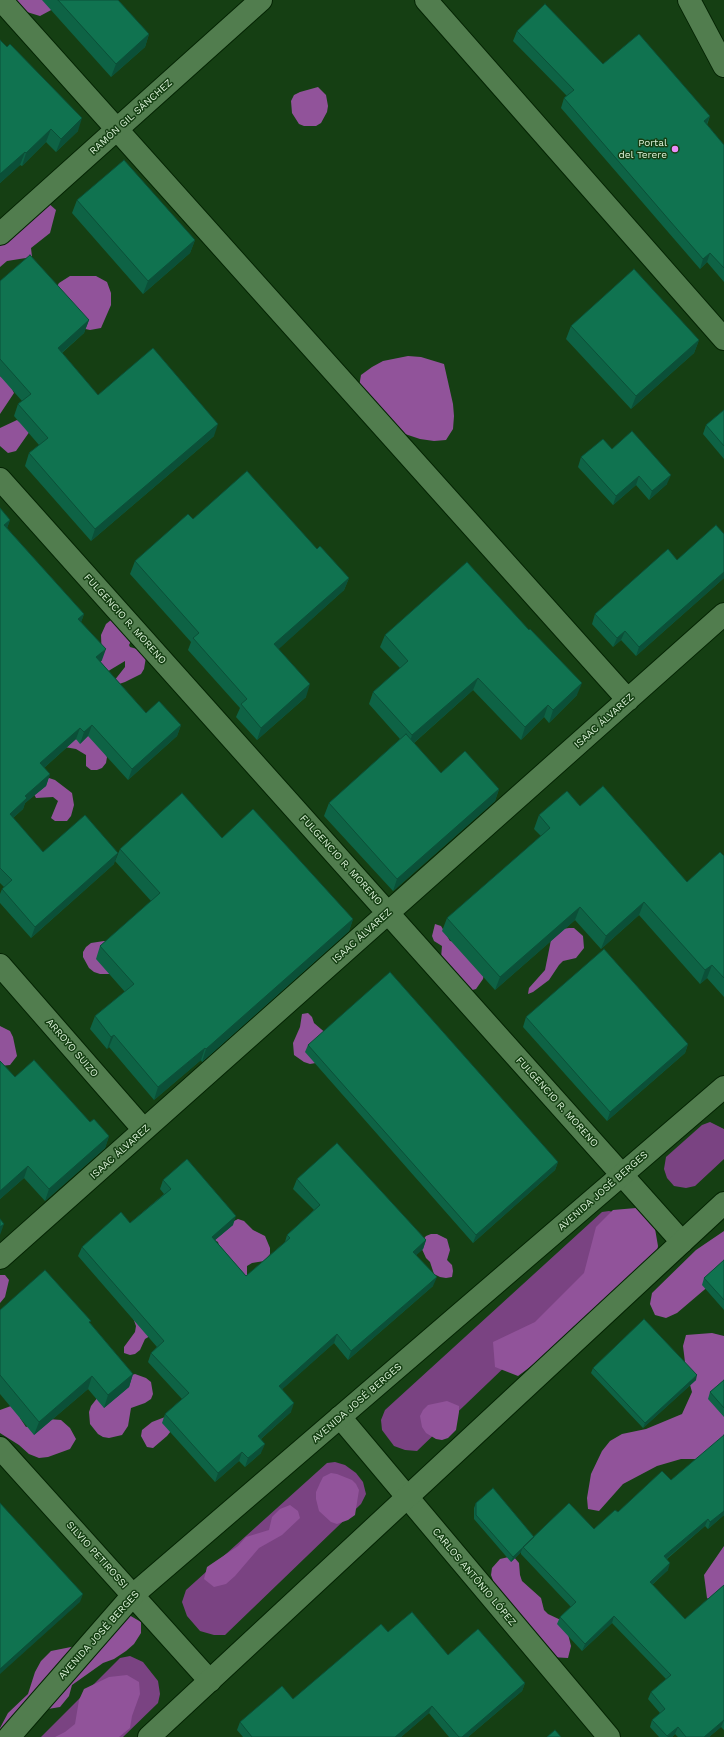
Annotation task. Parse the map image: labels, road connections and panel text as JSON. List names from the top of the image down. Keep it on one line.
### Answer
{"streets":{"street":["RAMÓN GIL SÁNCHEZ","FULGENCIO R. MORENO","ISAAC ÁLVAREZ","ARROYO SUIZO","AVENIDA JOSÉ BERGES","SILVIO PETIROSSI","CARLOS ANTÔNIO LÓPEZ"]},"crossings":[["FULGENCIO R. MORENO","ISAAC ÁLVAREZ"],["FULGENCIO R. MORENO","AVENIDA JOSÉ BERGES"],["ISAAC ÁLVAREZ","ARROYO SUIZO"],["AVENIDA JOSÉ BERGES","SILVIO PETIROSSI"],["AVENIDA JOSÉ BERGES","CARLOS ANTÔNIO LÓPEZ"]],"places":["Portal del Terere"]}
